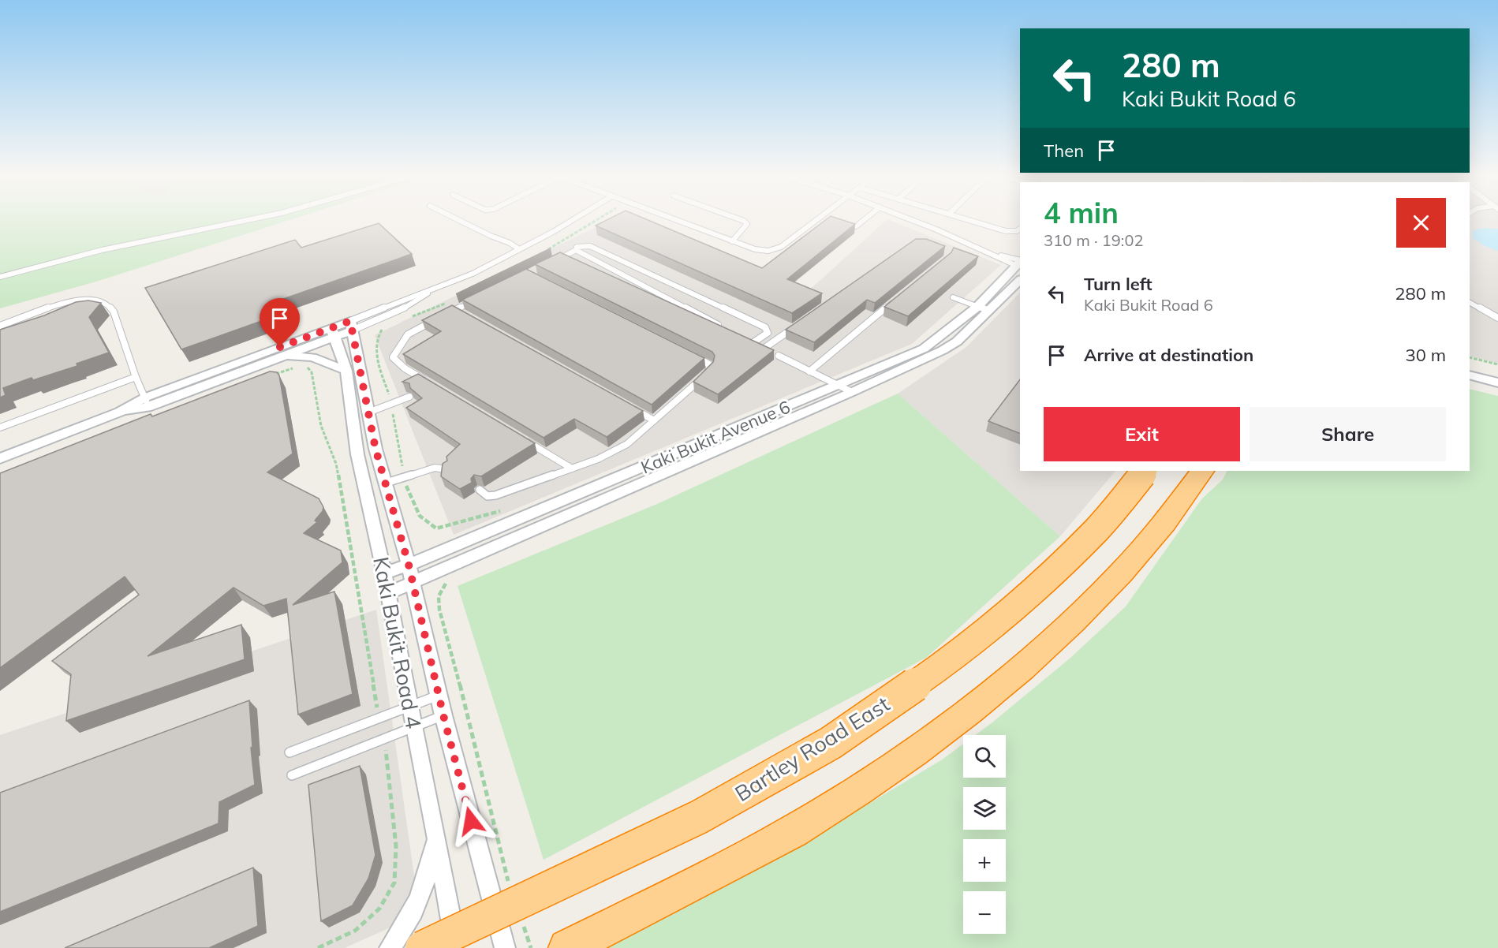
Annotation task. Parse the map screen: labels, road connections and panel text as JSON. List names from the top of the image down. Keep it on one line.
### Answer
{"streets":{"highway":["Bartley Road East"],"street":["Kaki Bukit Avenue 6","Kaki Bukit Road 4"]},"crossings":[["Kaki Bukit Avenue 6","Kaki Bukit Road 4"]],"page":{"turn":["280 m","Kaki Bukit Road 6"],"then":"Then","heading":["4 min","310 m · 19:02"],"list":[{"name":"Turn left","note":"Kaki Bukit Road 6","value":"280 m"},{"name":"Arrive at destination","value":"30 m"}],"buttons":["Exit","Share"],"map_buttons":["+","−"]}}
